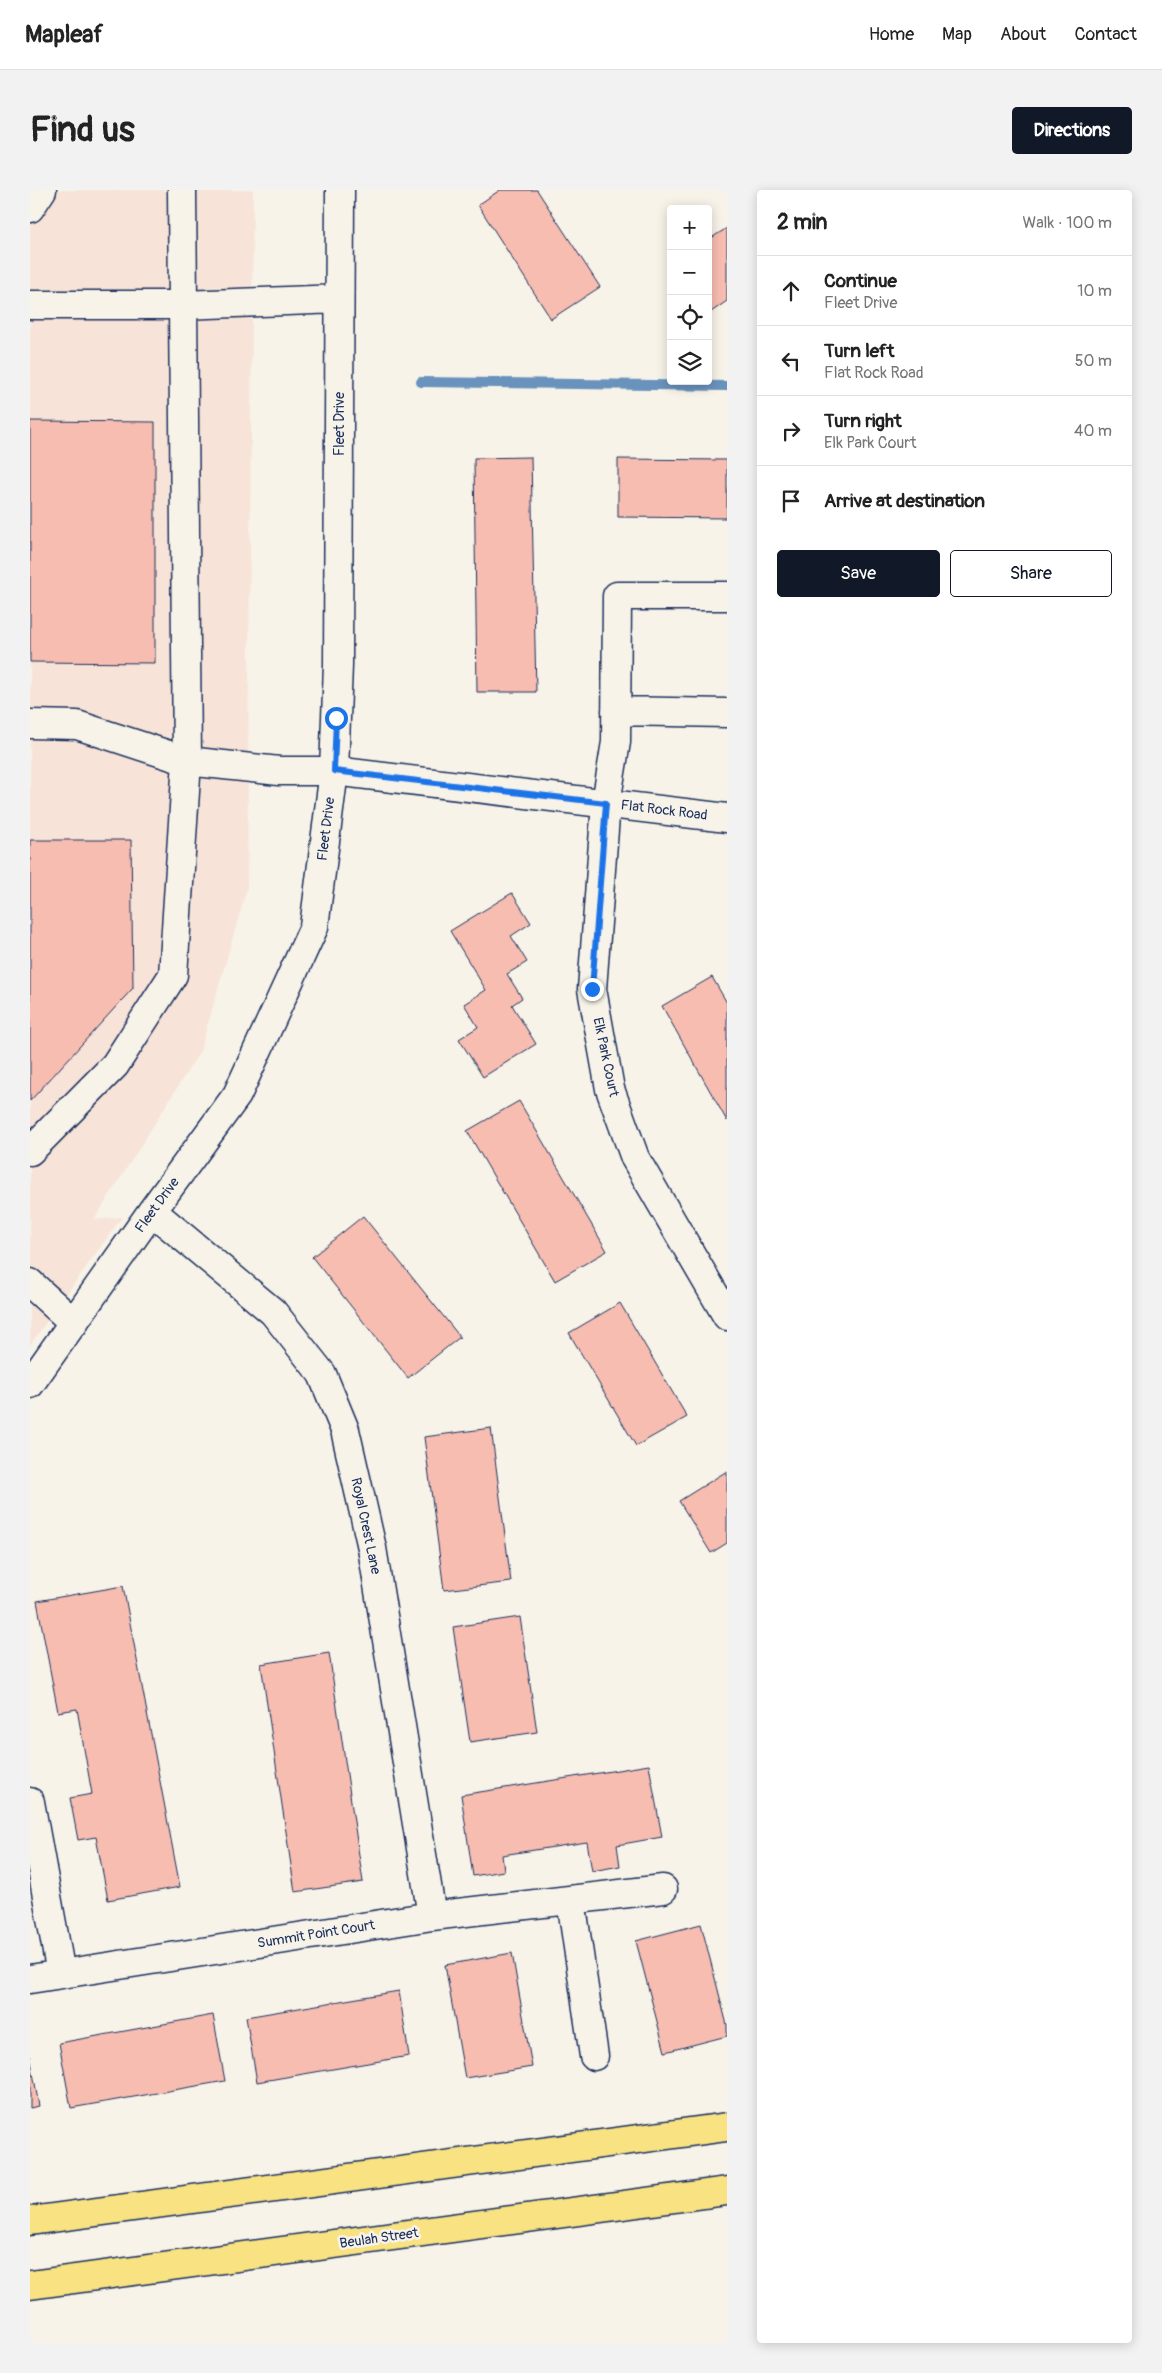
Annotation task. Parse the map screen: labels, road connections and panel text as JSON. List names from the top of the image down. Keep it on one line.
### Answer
{"streets":{"main road":["Beulah Street"],"street":["Fleet Drive","Flat Rock Road","Elk Park Court","Royal Crest Lane","Summit Point Court"]},"crossings":[["Fleet Drive","Flat Rock Road"],["Fleet Drive","Royal Crest Lane"],["Flat Rock Road","Elk Park Court"],["Royal Crest Lane","Summit Point Court"]],"page":{"header":"Mapleaf","nav":["Home","Map","About","Contact"],"buttons":["Directions",["Save","Share"]],"title":"Find us","heading":["2 min","Walk · 100 m"],"map_buttons":["+","−"],"list":[["Continue","Fleet Drive","10 m"],["Turn left","Flat Rock Road","50 m"],["Turn right","Elk Park Court","40 m"],"Arrive at destination"]}}
